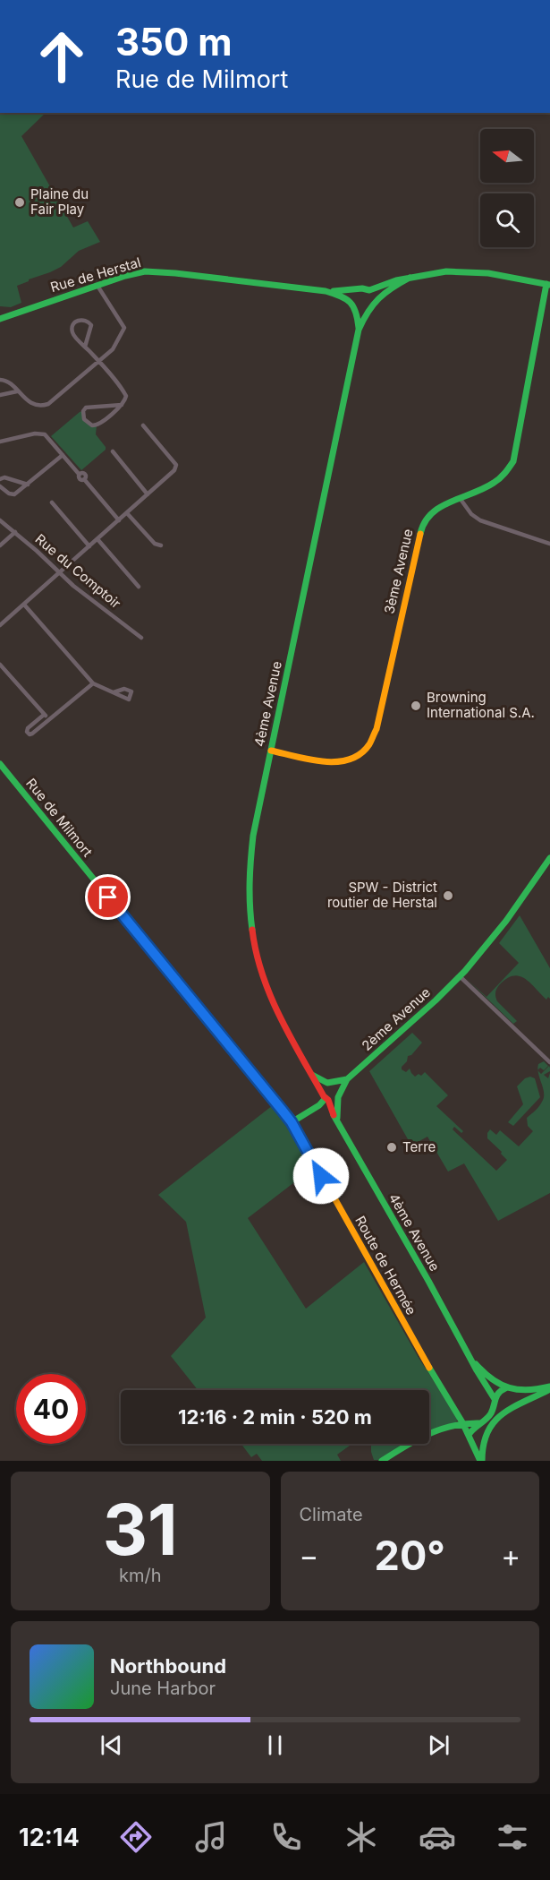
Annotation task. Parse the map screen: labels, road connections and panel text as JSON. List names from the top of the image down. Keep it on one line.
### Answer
{"streets":{"street":["Rue de Herstal","Rue du Comptoir","3ème Avenue","4ème Avenue","Rue de Milmort","2ème Avenue","Route de Hermée"]},"crossings":[["3ème Avenue","4ème Avenue"],["4ème Avenue","2ème Avenue"],["Rue de Milmort","Route de Hermée"]],"places":["Plaine du Fair Play","Browning International S.A.","SPW - District routier de Herstal","Terre"],"north":"left","page":{"turn":["350 m","Rue de Milmort"],"limit":"40","trip":"12:16 · 2 min · 520 m","tile":[["31","km/h"],"Climate"],"heat":["−","20°","+"],"song":["Northbound","June Harbor"],"tabs":"12:14"}}
